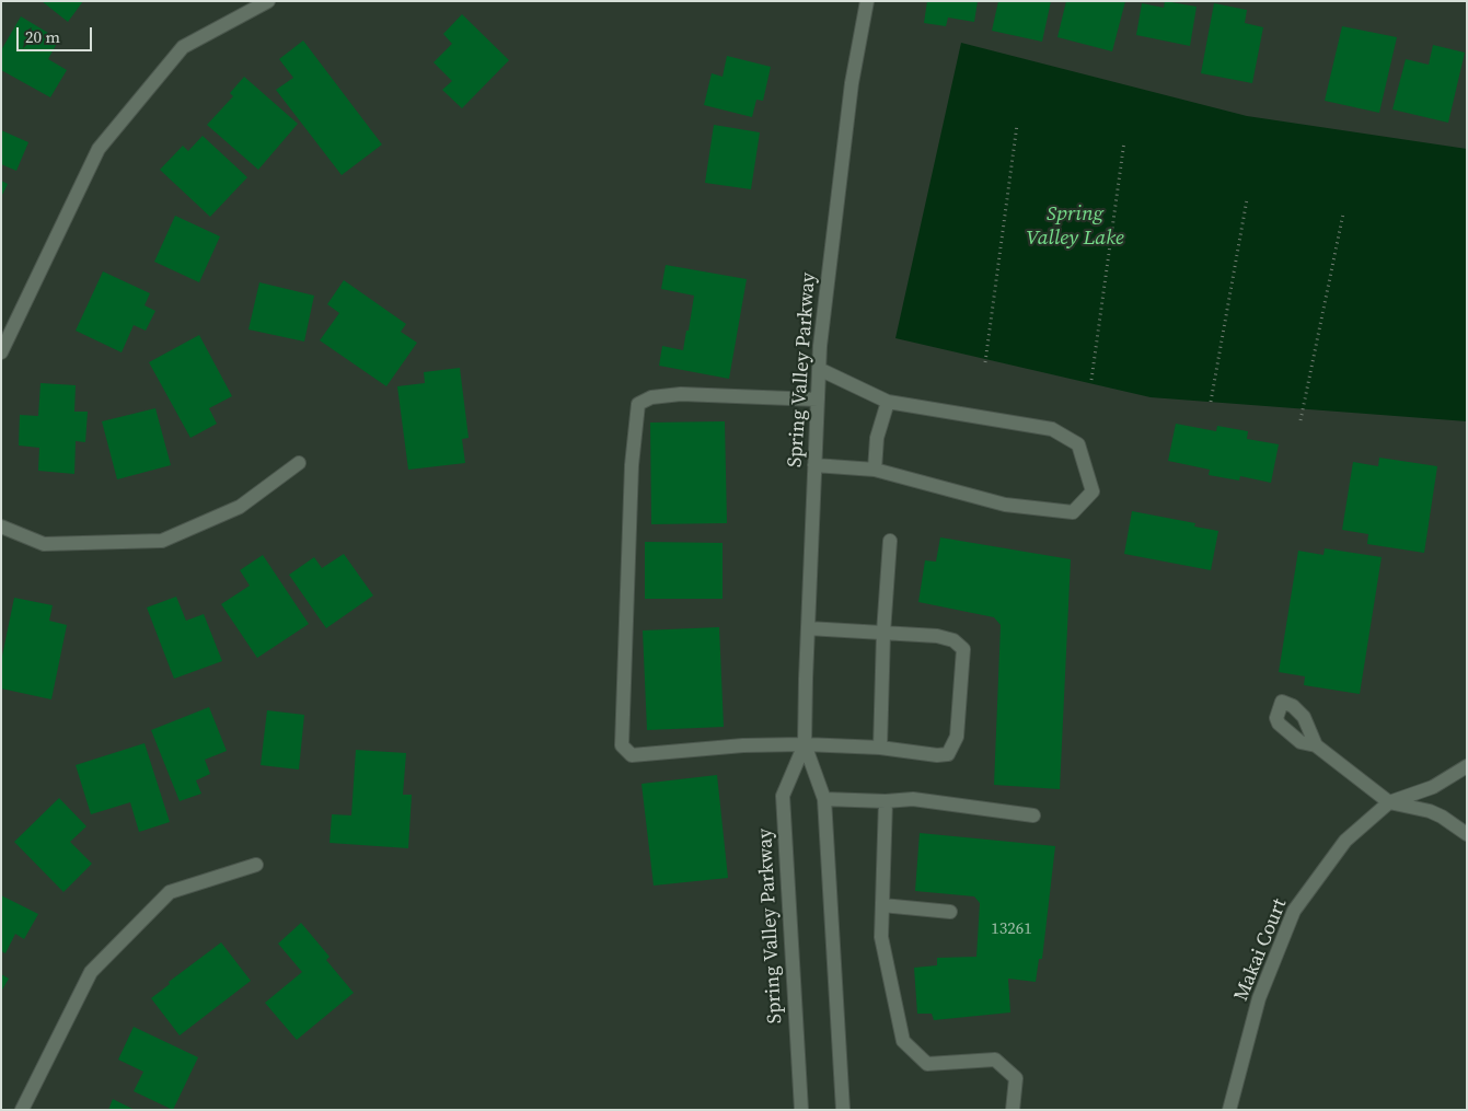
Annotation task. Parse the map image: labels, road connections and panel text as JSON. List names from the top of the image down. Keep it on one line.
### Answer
{"streets":{"street":["Spring Valley Parkway","Makai Court"]},"water":["Spring Valley Lake"],"house_numbers":["13261"],"scale_bar":"20 m"}
